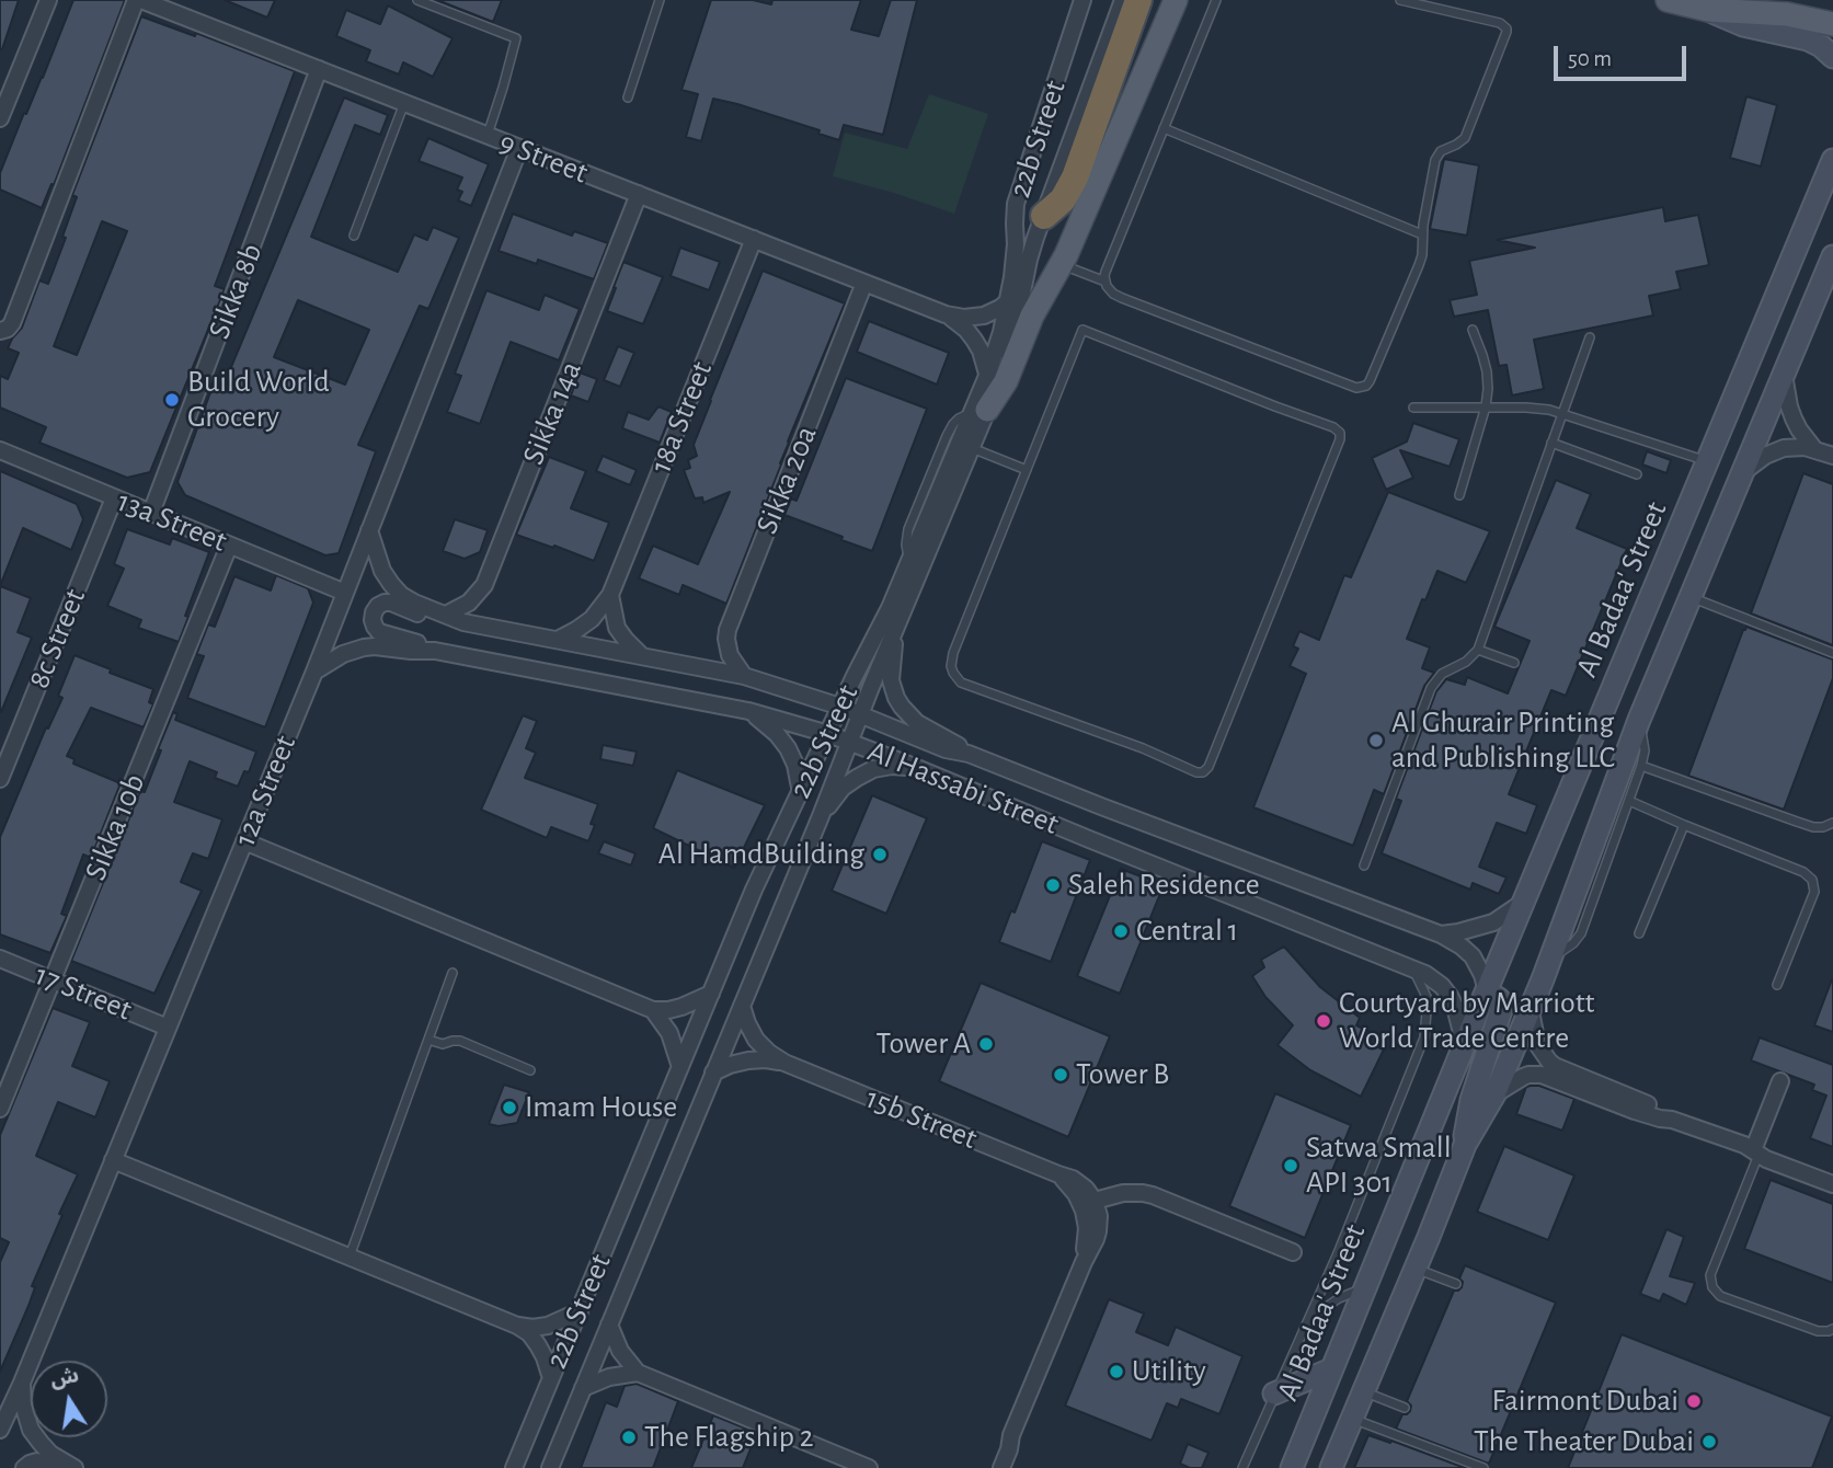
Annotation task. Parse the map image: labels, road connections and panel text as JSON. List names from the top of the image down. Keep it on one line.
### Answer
{"streets":{"main road":["Al Badaa' Street"],"street":["22b Street","9 Street","Sikka 8b","Sikka 14a","18a Street","Sikka 20a","13a Street","8c Street","Al Hassabi Street","12a Street","Sikka 10b","17 Street","15b Street"]},"crossings":[["22b Street","9 Street"],["22b Street","Al Hassabi Street"],["22b Street","15b Street"],["9 Street","Sikka 8b"],["9 Street","Sikka 14a"],["9 Street","18a Street"],["9 Street","Sikka 20a"],["9 Street","12a Street"],["Sikka 8b","13a Street"],["Sikka 14a","Al Hassabi Street"],["18a Street","Al Hassabi Street"],["Sikka 20a","Al Hassabi Street"],["13a Street","8c Street"],["13a Street","12a Street"],["13a Street","Sikka 10b"],["Al Badaa' Street","Al Hassabi Street"],["Al Hassabi Street","12a Street"],["12a Street","17 Street"],["Sikka 10b","17 Street"]],"places":["Build World Grocery","Al Ghurair Printing and Publishing LLC","Al HamdBuilding","Saleh Residence","Central 1","Courtyard by Marriott World Trade Centre","Tower A","Tower B","Imam House","Satwa Small API 301","Utility","Fairmont Dubai","The Flagship 2","The Theater Dubai"],"scale_bar":"50 m","north":"top"}
